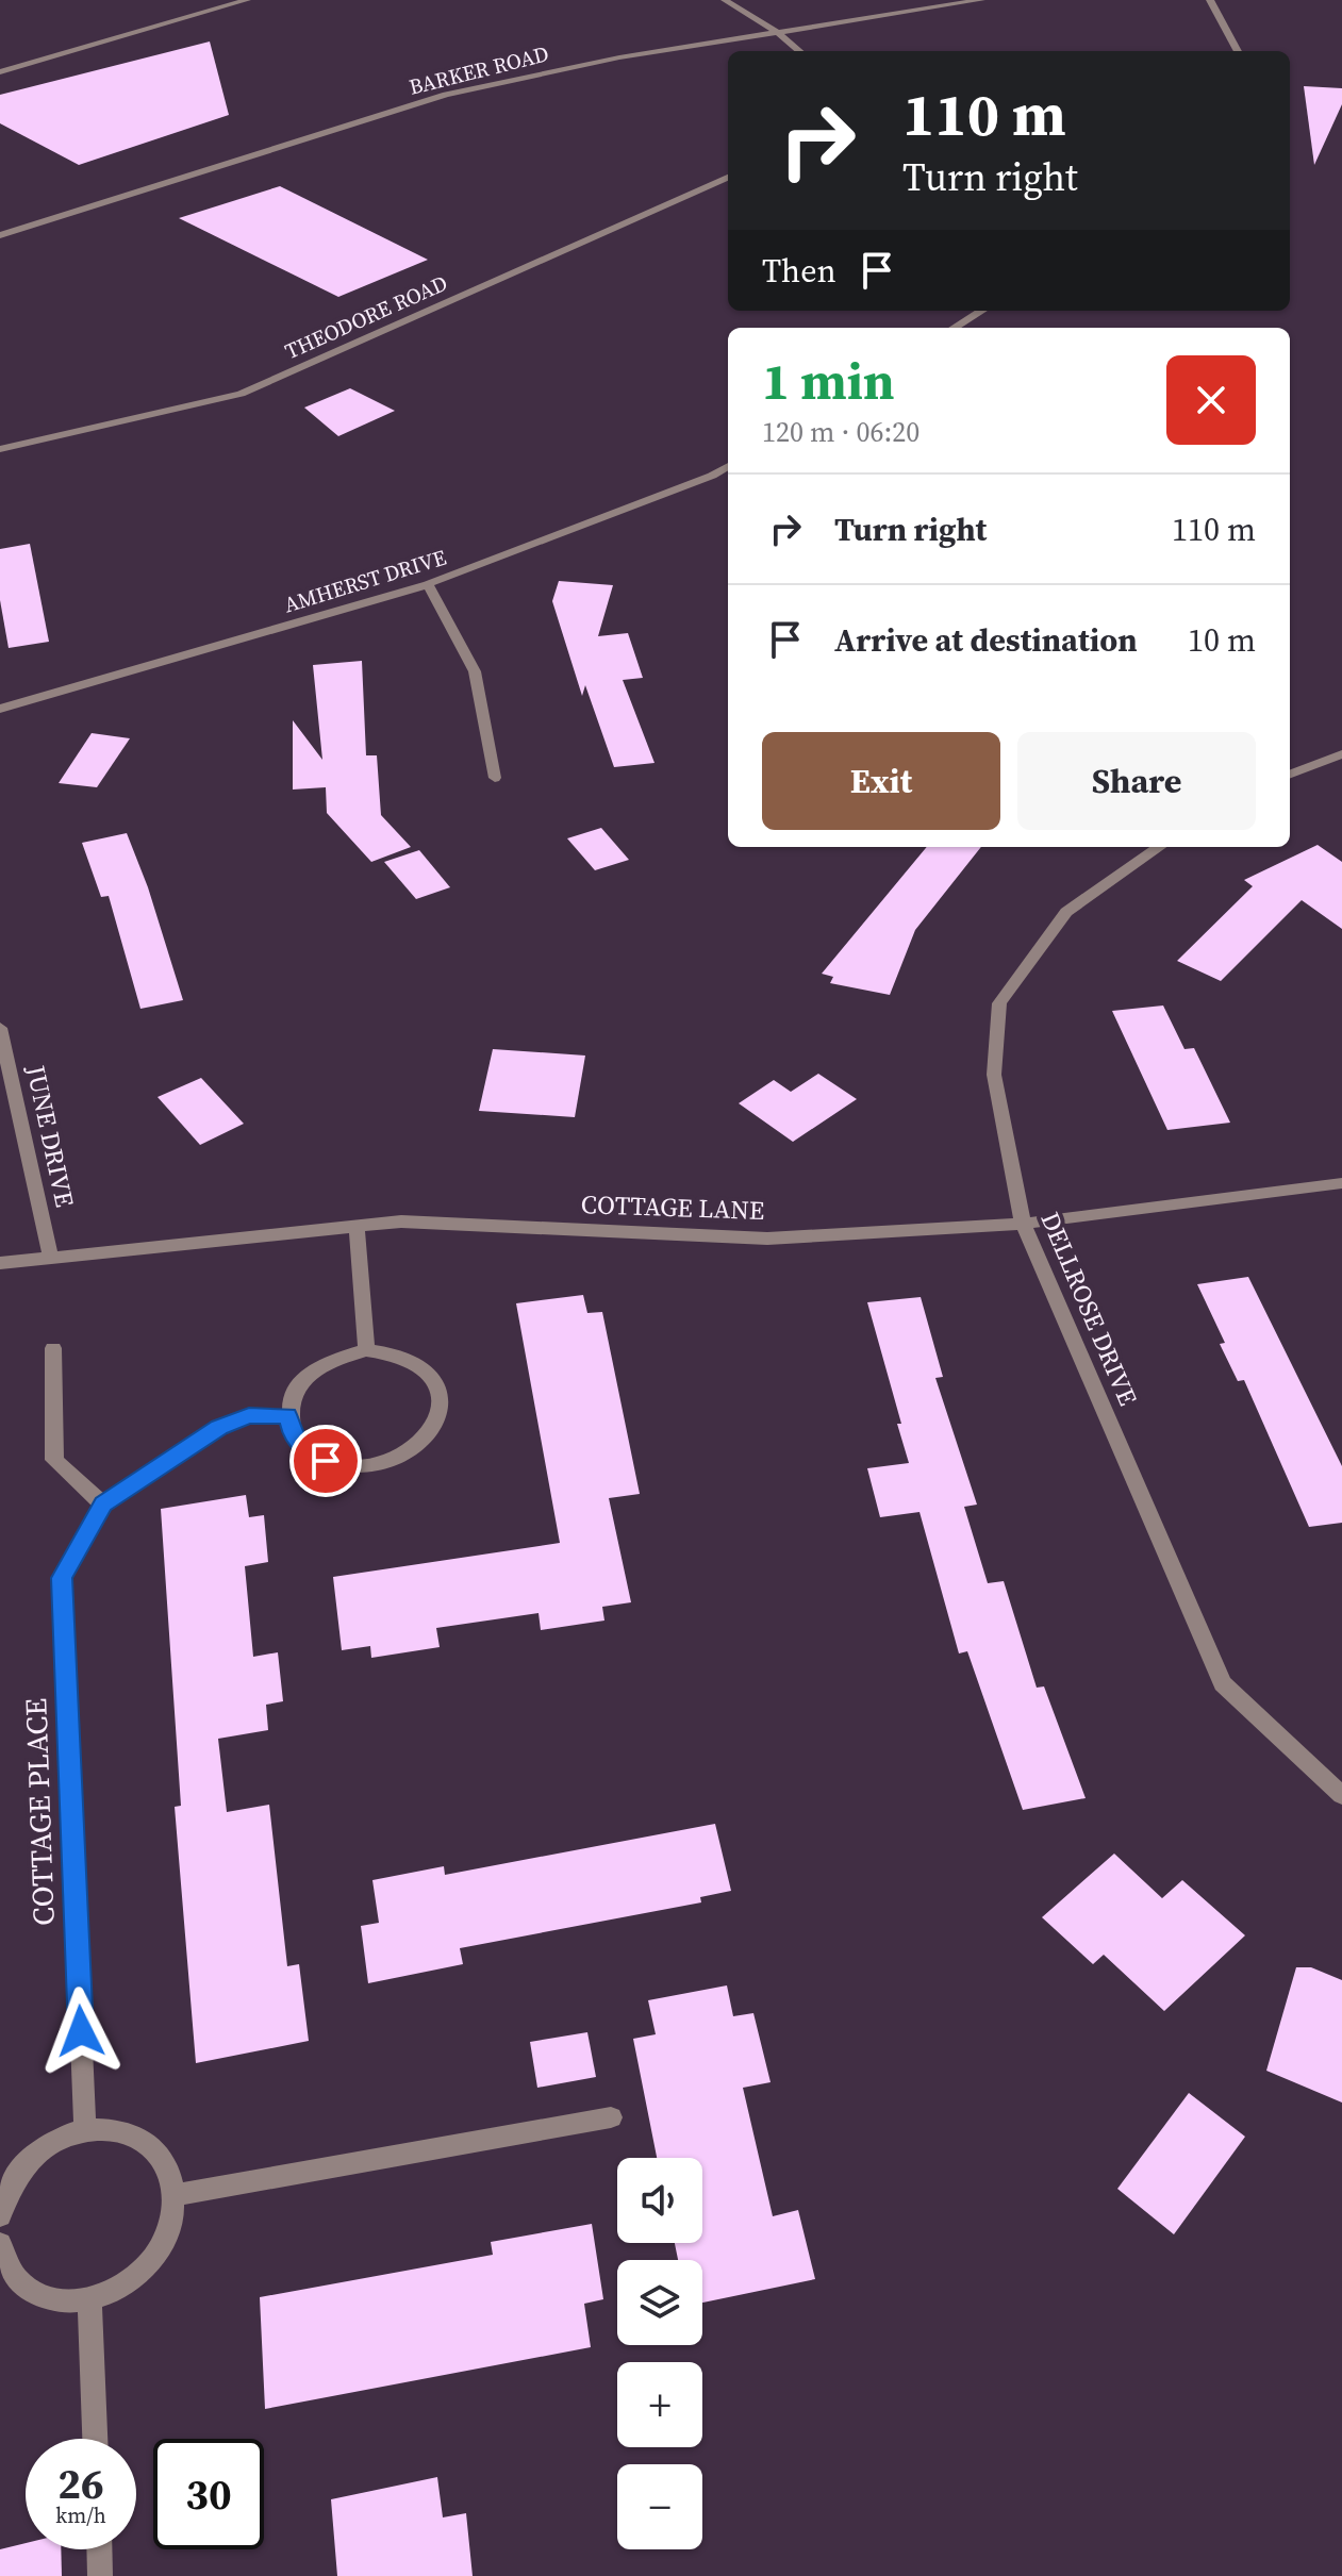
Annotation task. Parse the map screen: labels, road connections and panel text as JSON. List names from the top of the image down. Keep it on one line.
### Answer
{"streets":{"street":["BARKER ROAD","THEODORE ROAD","AMHERST DRIVE","JUNE DRIVE","COTTAGE LANE","DELLROSE DRIVE","COTTAGE PLACE"]},"crossings":[["JUNE DRIVE","COTTAGE LANE"],["COTTAGE LANE","DELLROSE DRIVE"]],"page":{"turn":["110 m","Turn right"],"then":"Then","heading":["1 min","120 m · 06:20"],"list":[{"name":"Turn right","value":"110 m"},{"name":"Arrive at destination","value":"10 m"}],"buttons":["Exit","Share"],"map_buttons":["+","−"],"speed":"26 km/h","limit":"30"}}
